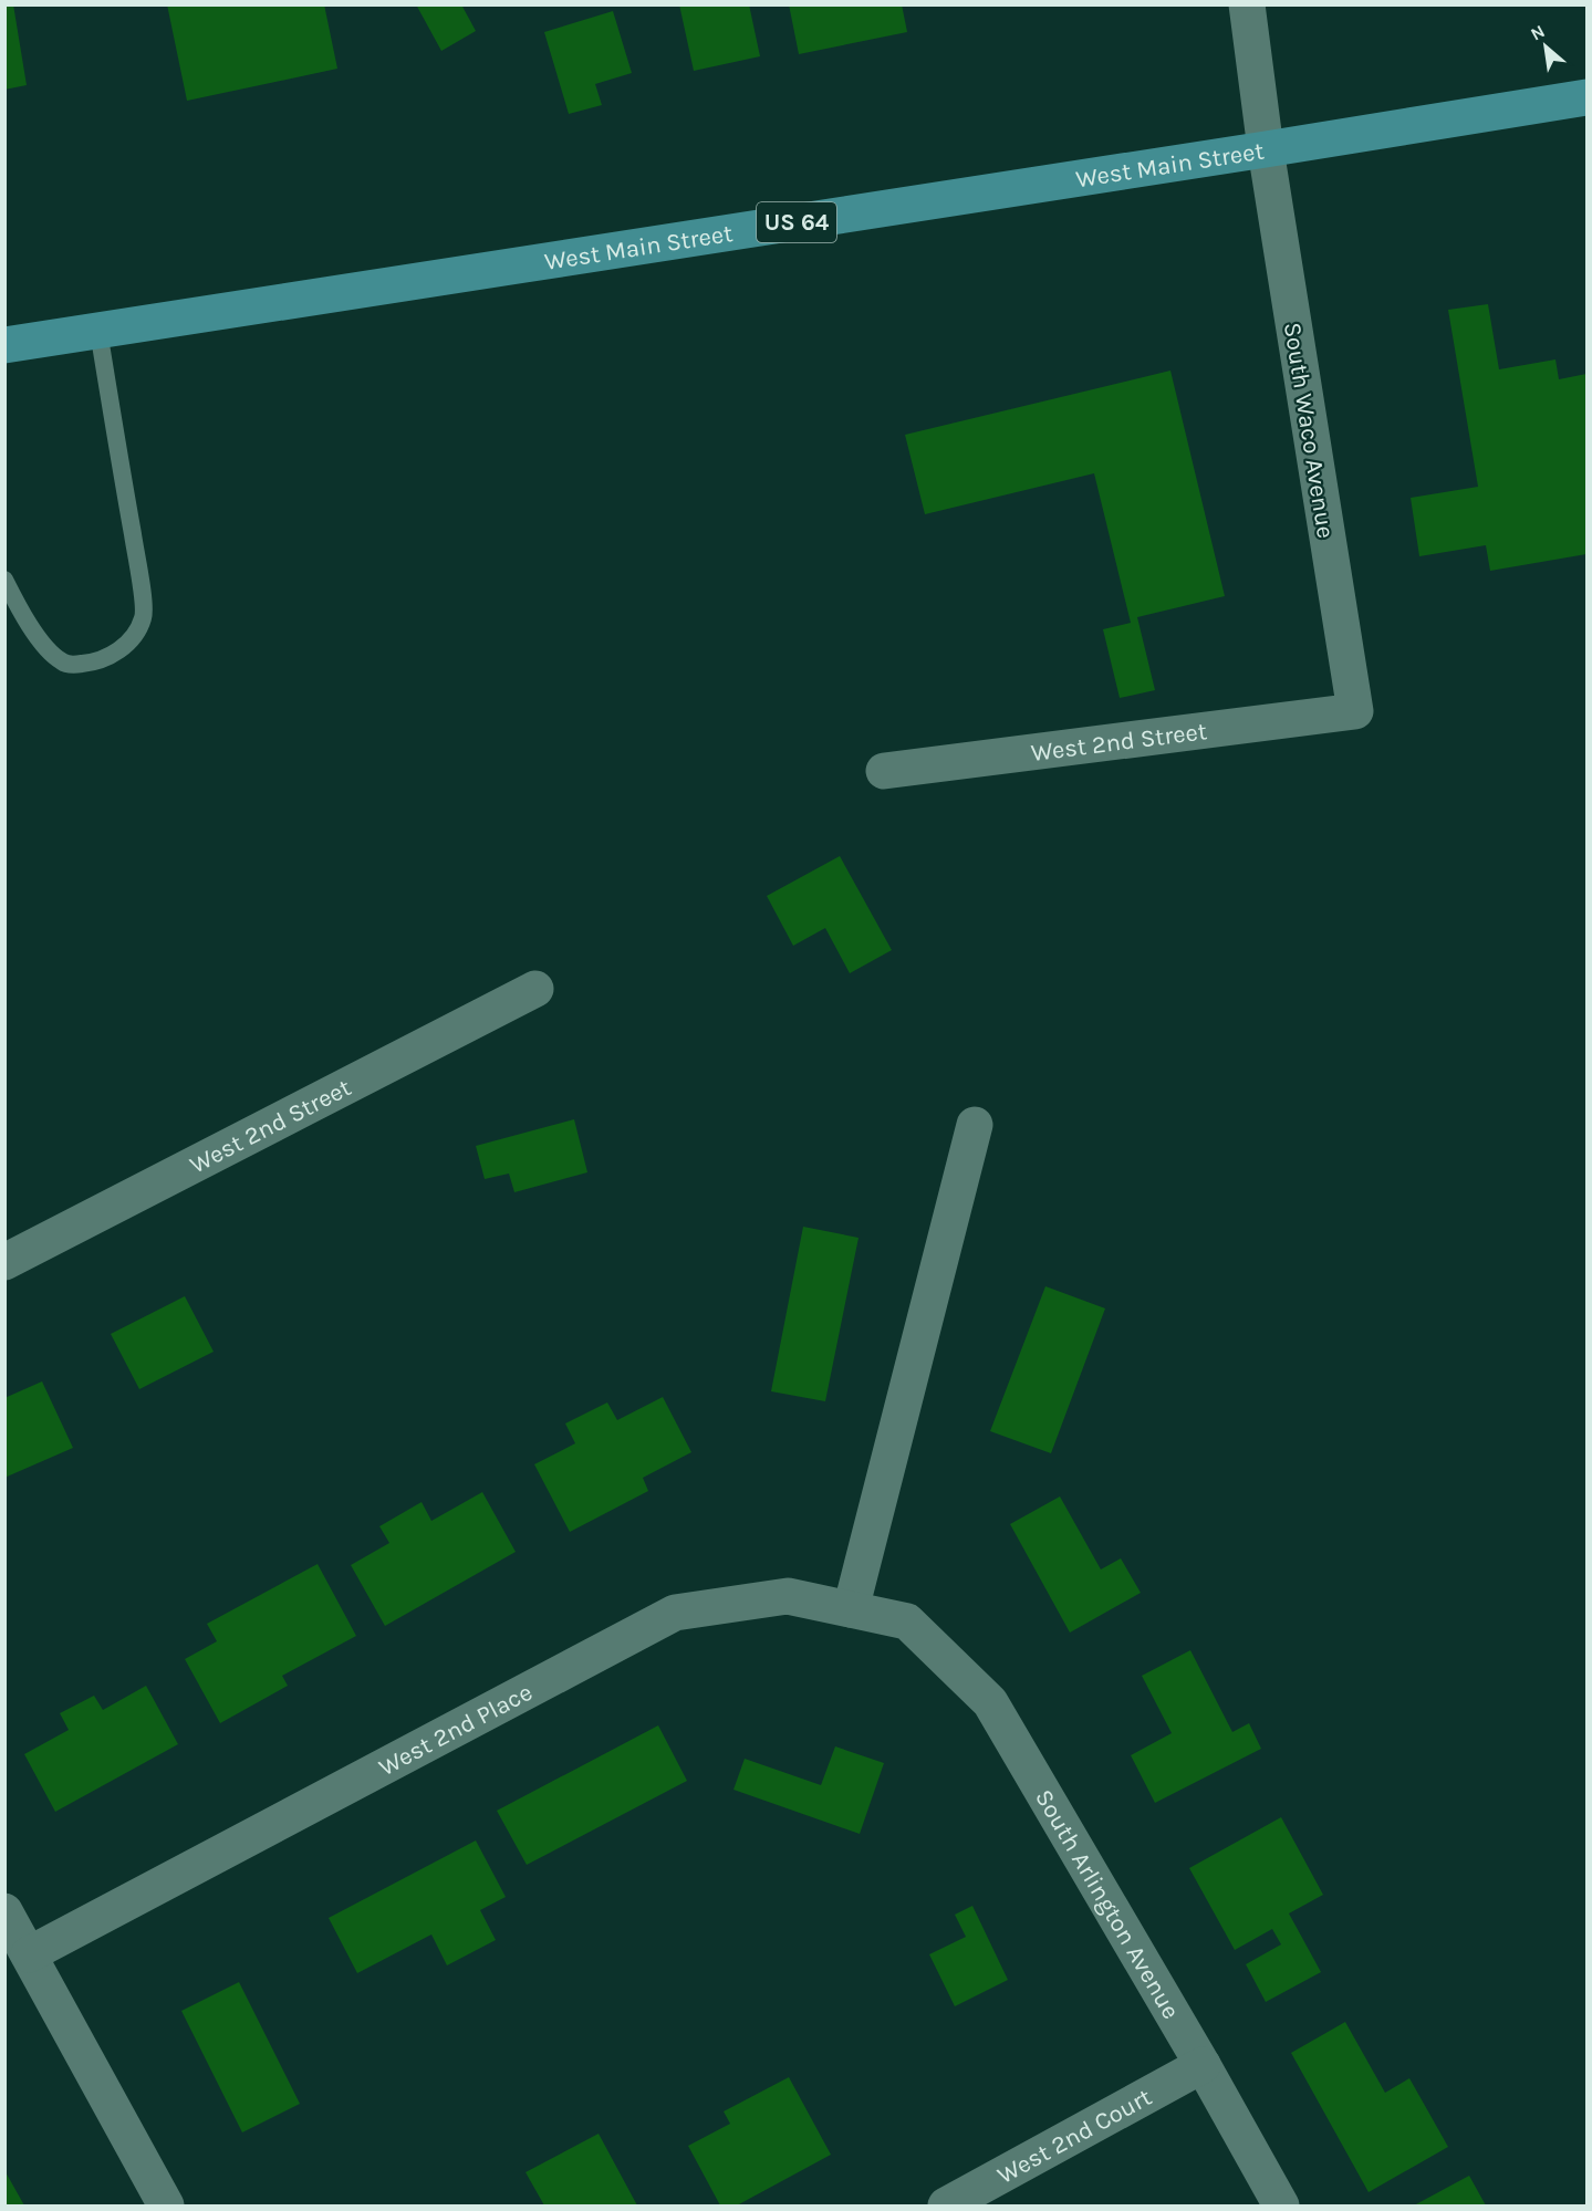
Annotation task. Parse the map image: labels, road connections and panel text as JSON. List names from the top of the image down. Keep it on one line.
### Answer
{"streets":{"main road":["West Main Street","US 64"],"street":["South Waco Avenue","West 2nd Street","West 2nd Place","South Arlington Avenue","West 2nd Court"]},"crossings":[["West Main Street","South Waco Avenue"],["South Waco Avenue","West 2nd Street"],["West 2nd Place","South Arlington Avenue"],["South Arlington Avenue","West 2nd Court"]],"north":"top left"}
